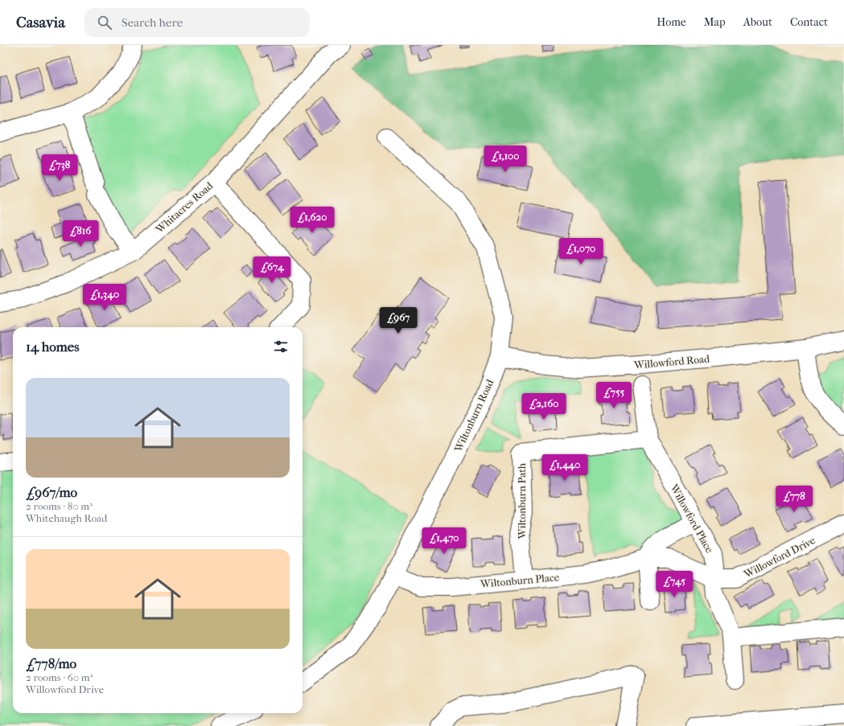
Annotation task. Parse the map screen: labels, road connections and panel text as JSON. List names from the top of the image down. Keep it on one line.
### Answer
{"streets":{"street":["Whitacres Road","Willowford Road","Wiltonburn Road","Wiltonburn Path","Willowford Place","Willowford Drive","Wiltonburn Place"]},"crossings":[["Willowford Road","Wiltonburn Road"],["Wiltonburn Road","Wiltonburn Place"],["Wiltonburn Path","Willowford Place"],["Wiltonburn Path","Wiltonburn Place"],["Willowford Place","Willowford Drive"],["Willowford Place","Wiltonburn Place"],["Willowford Drive","Wiltonburn Place"]],"page":{"header":"Casavia","search":"Search here","nav":["Home","Map","About","Contact"],"price":["£1,100","£738","£1,620","£816","£1,070","£674","£1,340","£967","£755","£2,160","£1,440","£778","£1,470","£745"],"heading":"14 homes","list":[{"name":"£967/mo","note":"2 rooms · 80 m² · Whitehaugh Road"},{"name":"£778/mo","note":"2 rooms · 60 m² · Willowford Drive"}]}}
